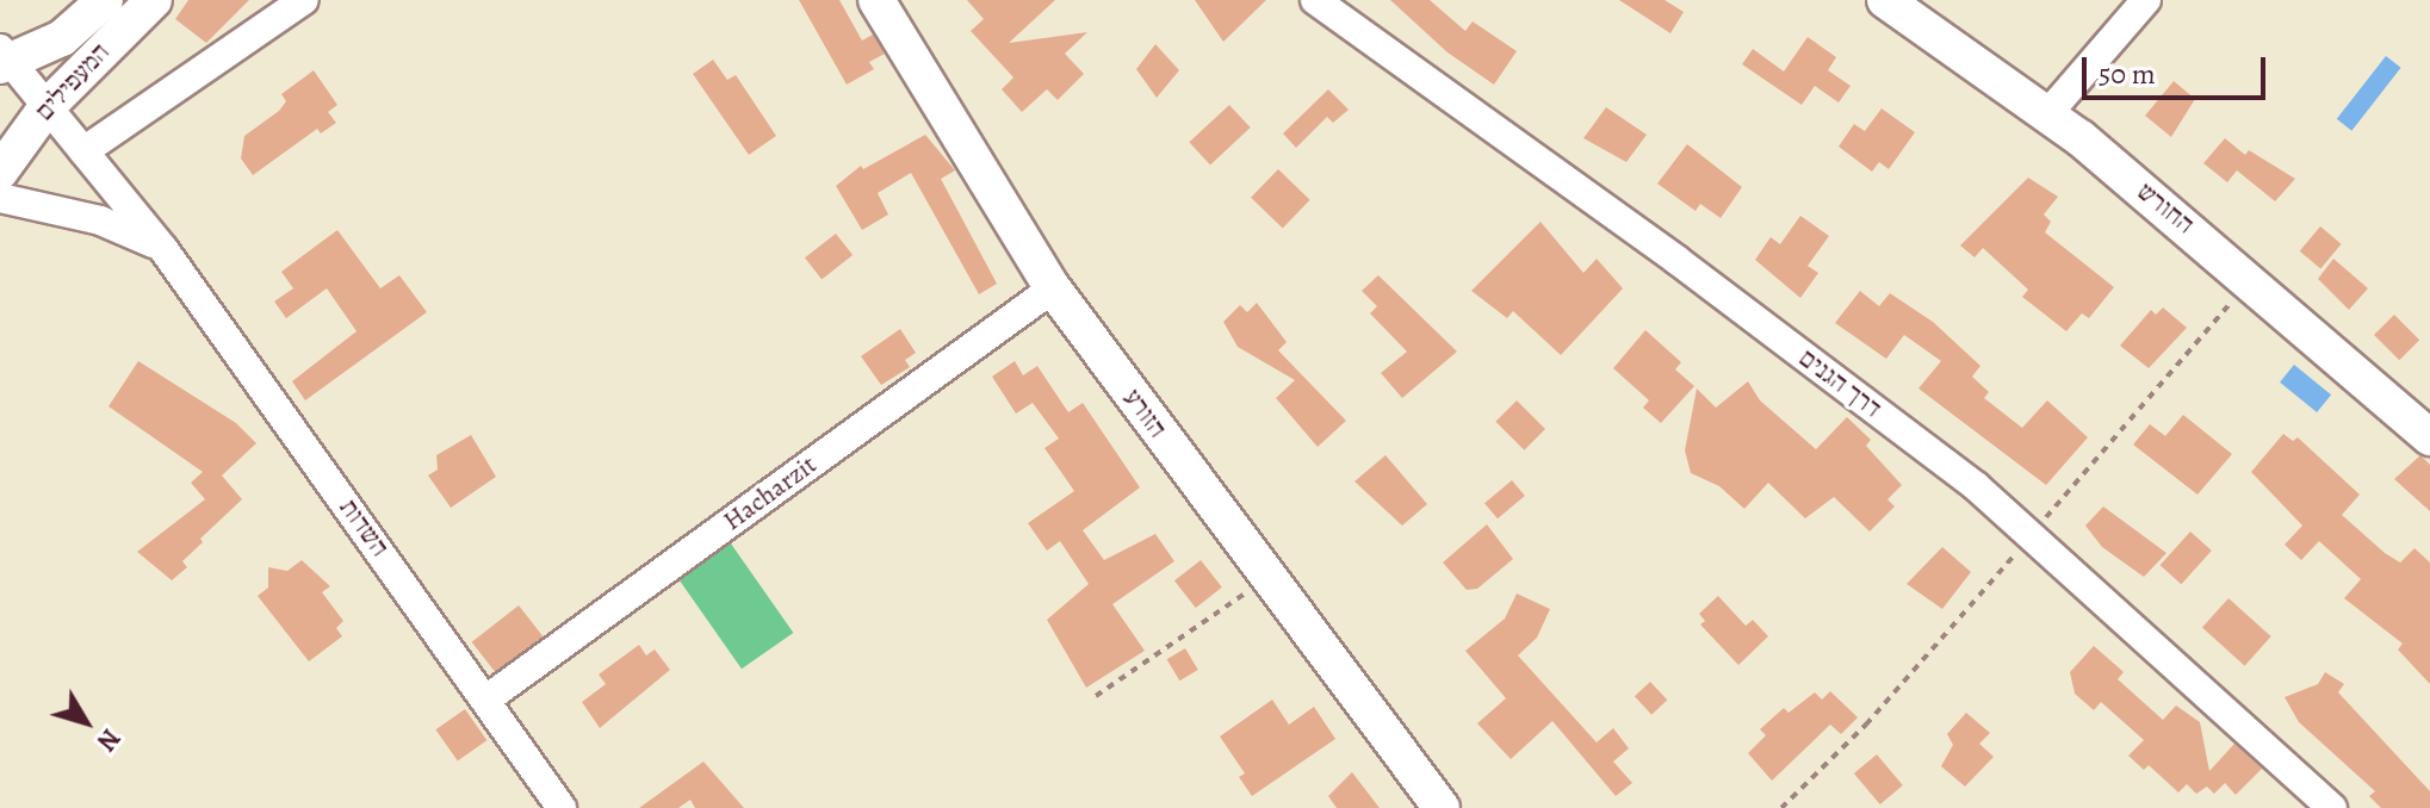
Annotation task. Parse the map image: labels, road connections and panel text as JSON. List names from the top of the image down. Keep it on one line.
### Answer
{"streets":{"street":["המעפילים","החורש","דרך הגנים","הזורע","Hacharzit","השדות"]},"crossings":[["המעפילים","השדות"],["הזורע","Hacharzit"],["Hacharzit","השדות"]],"scale_bar":"50 m","north":"bottom right"}
